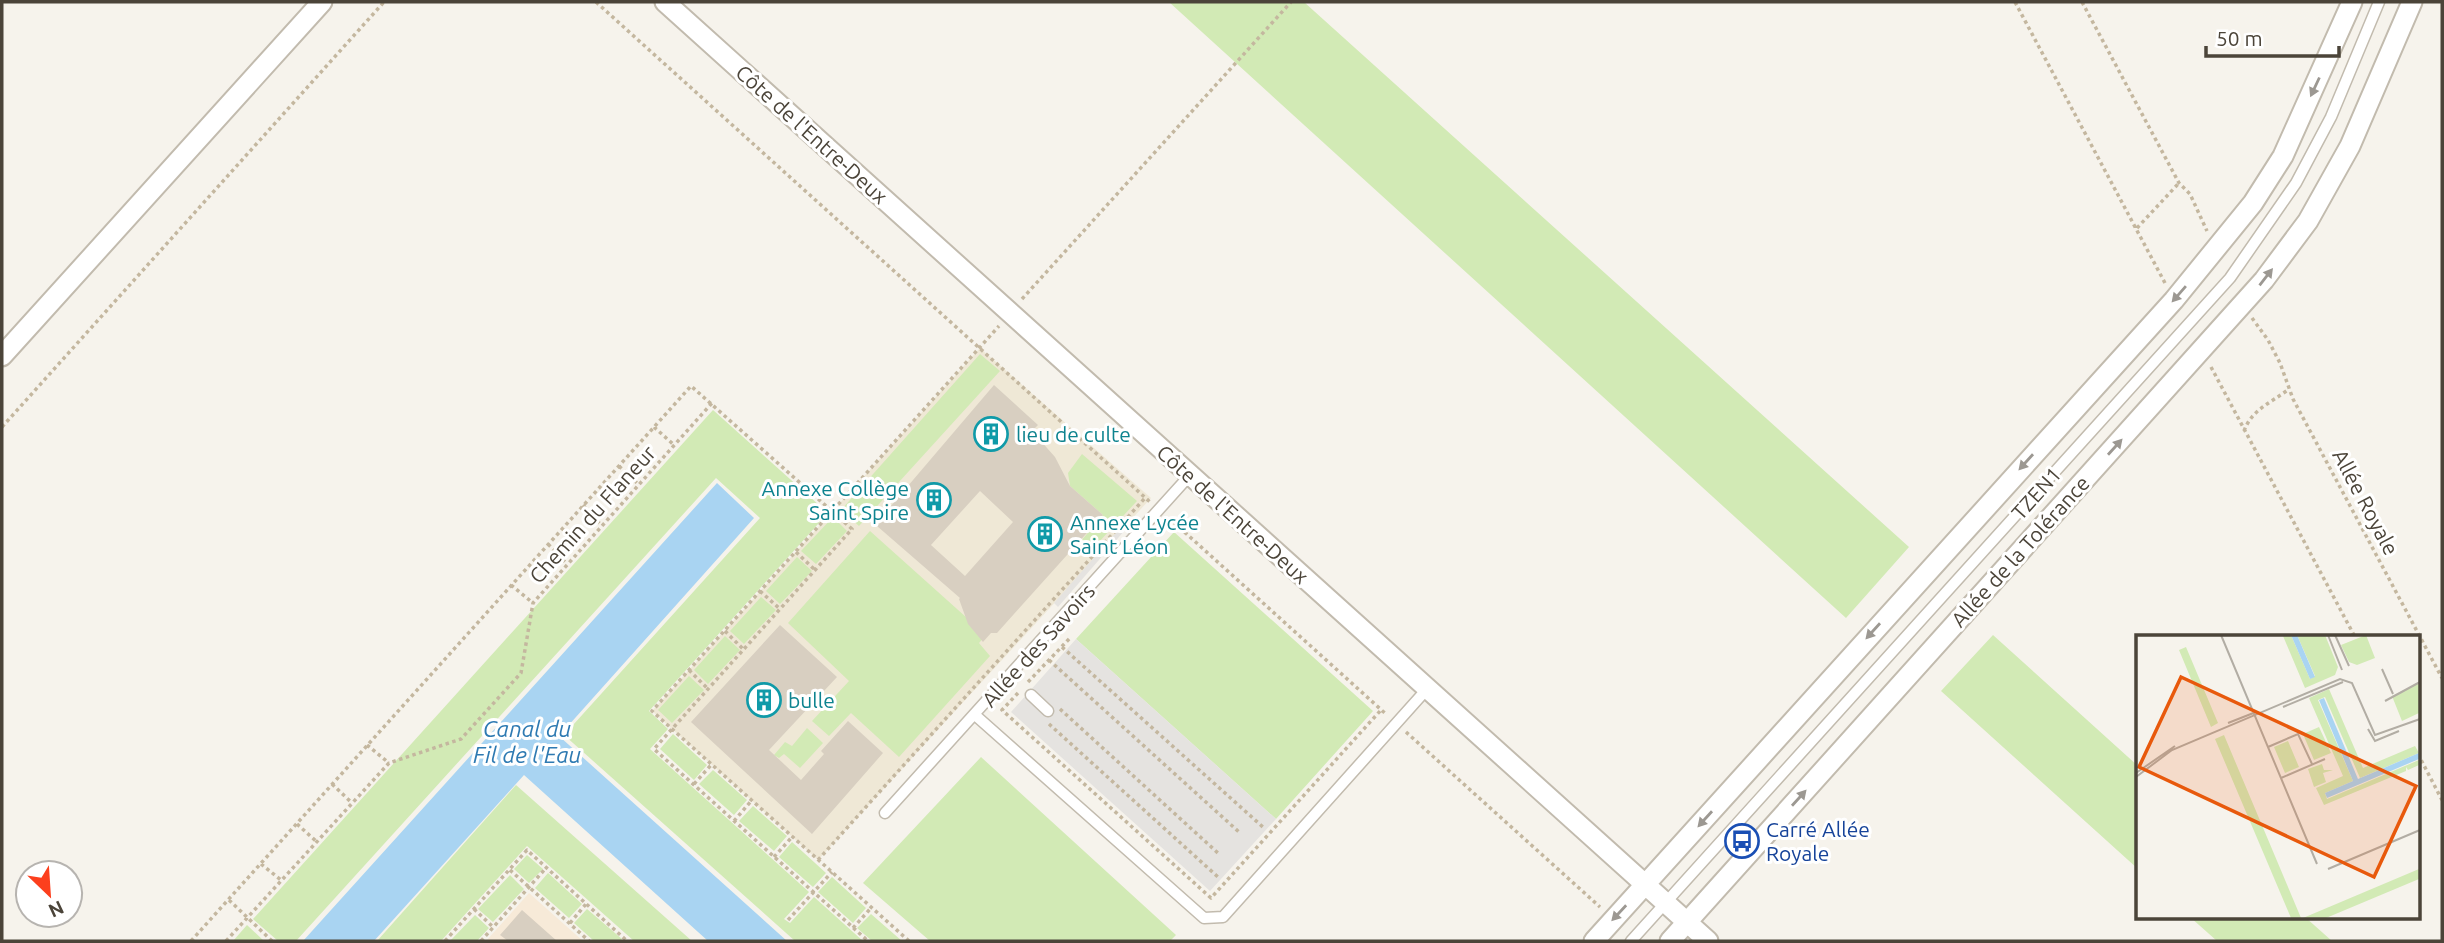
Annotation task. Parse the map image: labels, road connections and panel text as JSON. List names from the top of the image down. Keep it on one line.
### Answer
{"streets":{"street":["Côte de l'Entre-Deux","Allée de la Tolérance"],"lane":["TZEN1","Allée des Savoirs"],"path":["Allée Royale","Chemin du Flaneur"]},"crossings":[["Côte de l'Entre-Deux","TZEN1"],["Côte de l'Entre-Deux","Allée de la Tolérance"],["Côte de l'Entre-Deux","Allée des Savoirs"]],"water":["Canal du Fil de l'Eau"],"places":{"building":["lieu de culte","Annexe Collège Saint Spire","Annexe Lycée Saint Léon","bulle"],"bus stop":["Carré Allée Royale"]},"scale_bar":"50 m","north":"bottom right"}
